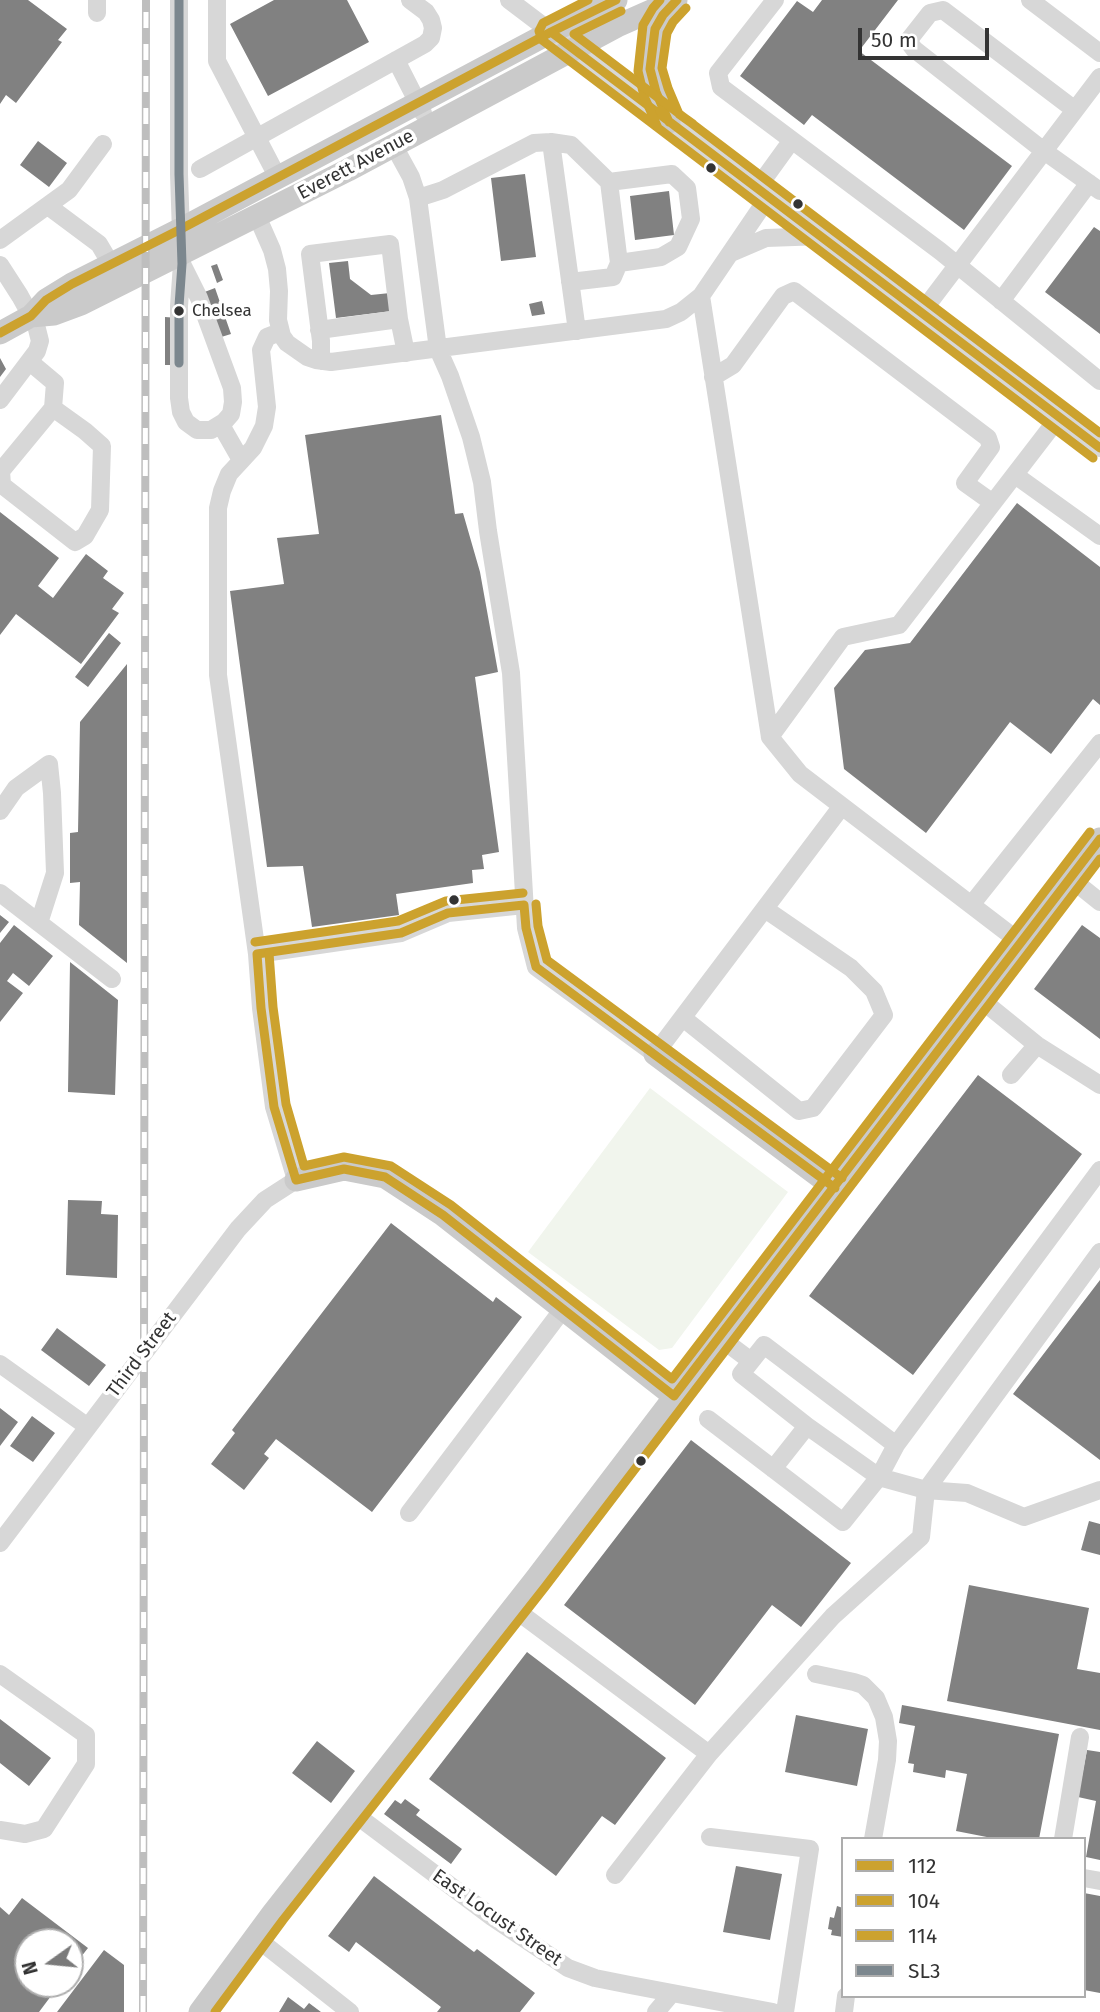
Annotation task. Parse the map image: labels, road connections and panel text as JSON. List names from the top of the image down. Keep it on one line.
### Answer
{"streets":{"main road":["Everett Avenue"],"street":["Third Street","East Locust Street"]},"places":["Chelsea"],"lines":["transit line 112","transit line 104","transit line SL3","transit line 114"],"legend":["112","104","114","SL3"],"scale_bar":"50 m","north":"left"}
